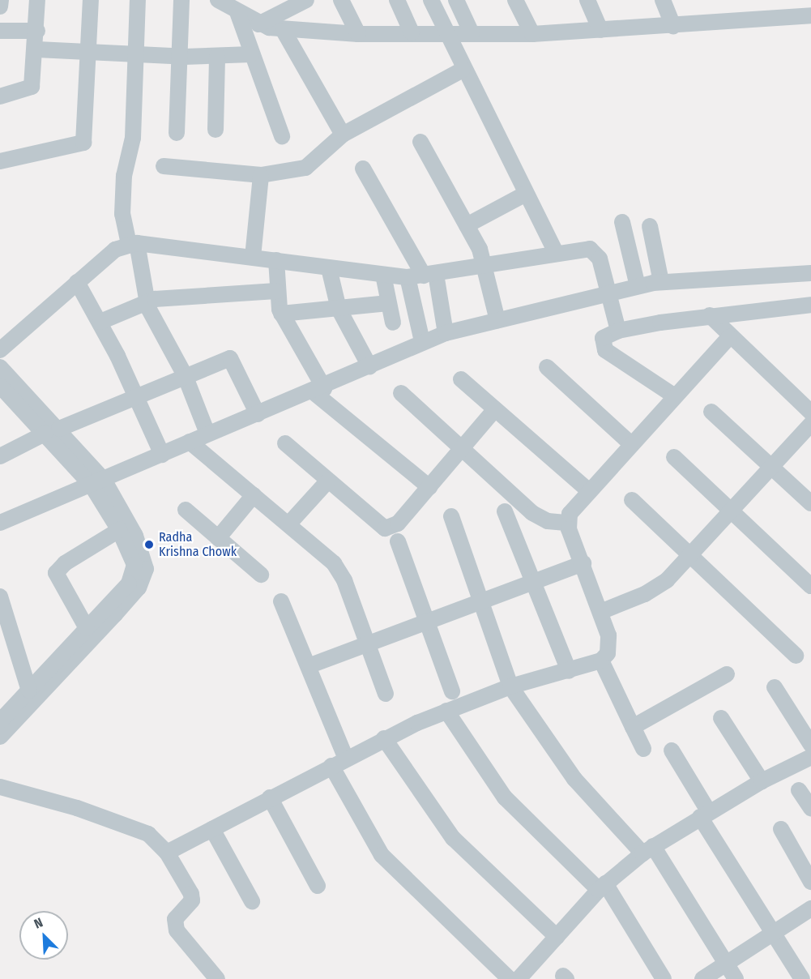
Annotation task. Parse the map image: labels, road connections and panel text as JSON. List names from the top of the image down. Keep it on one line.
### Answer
{"places":["Radha Krishna Chowk"],"north":"top left"}
